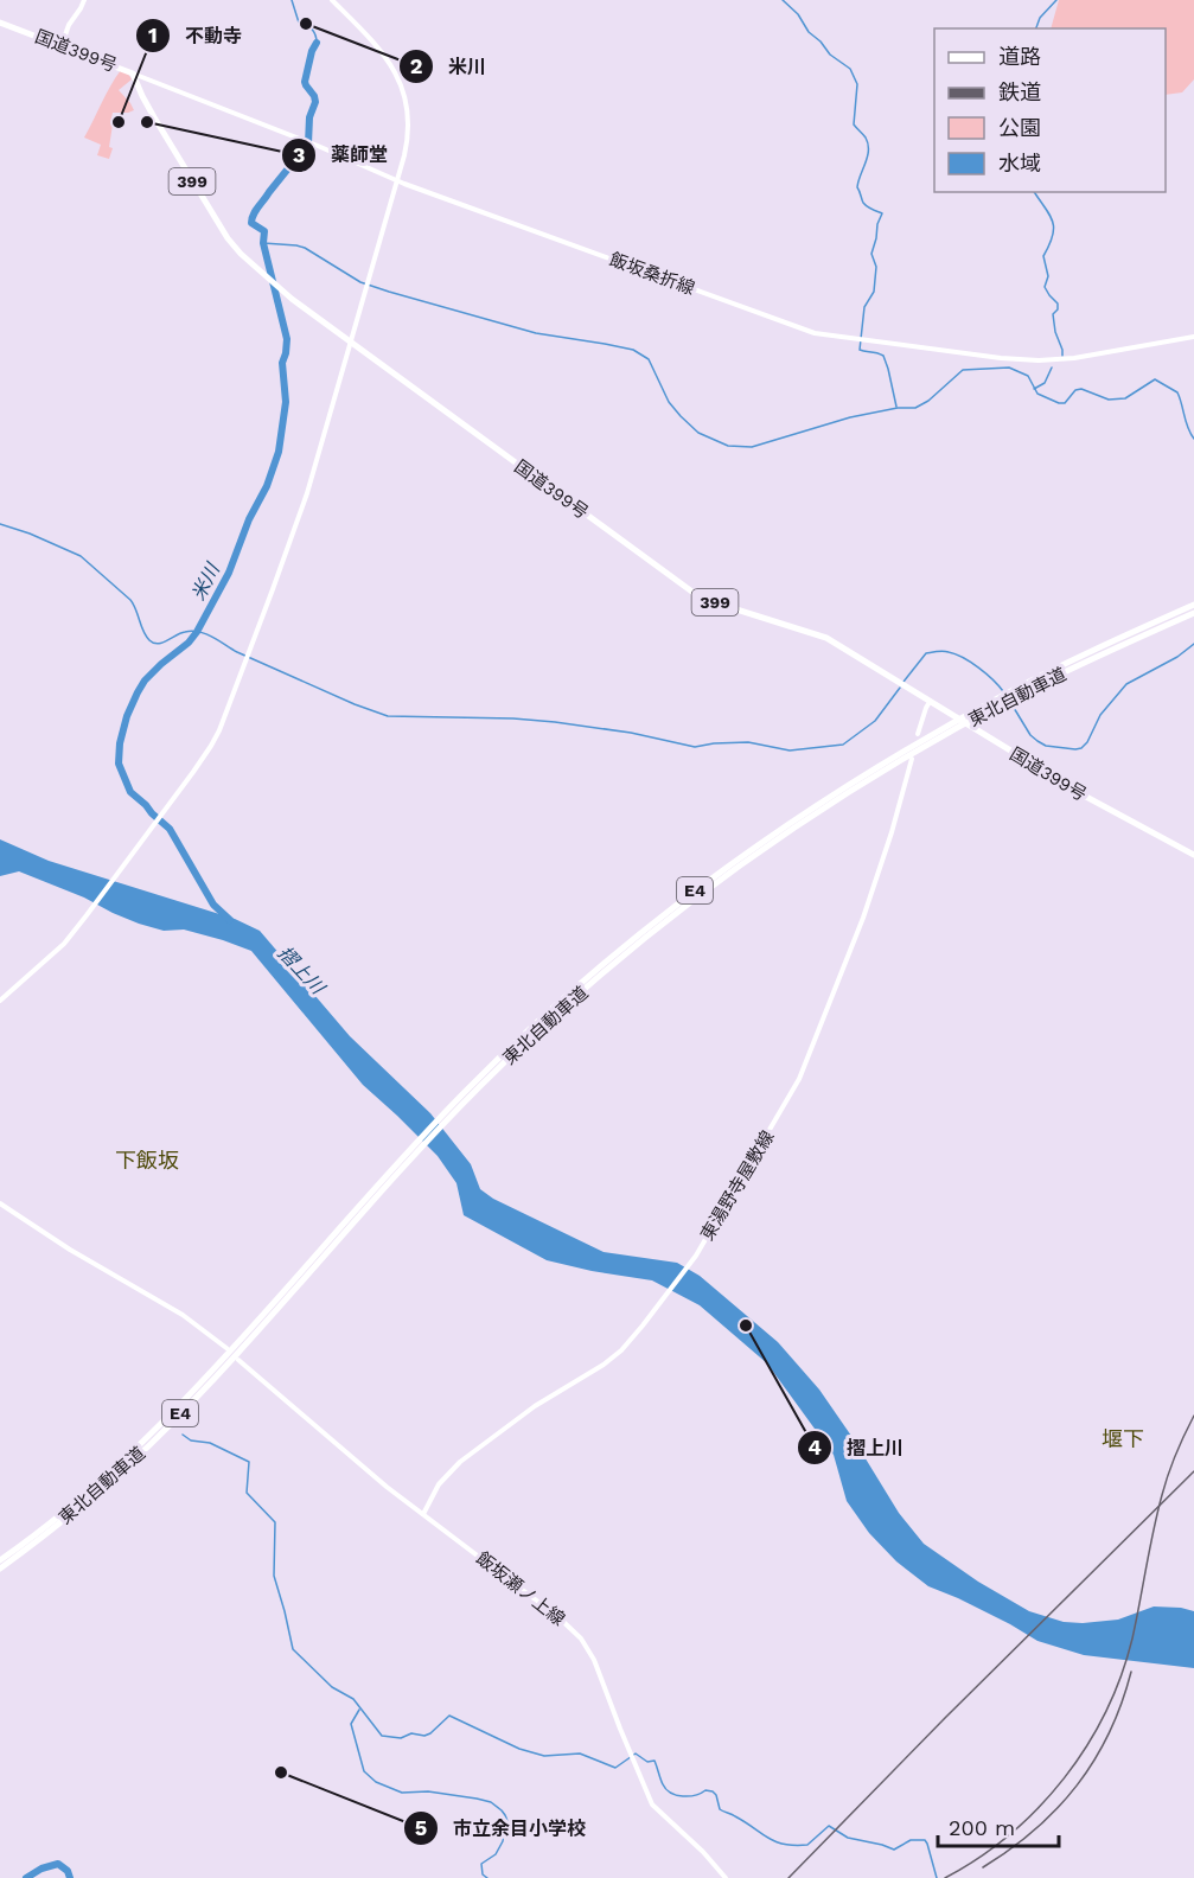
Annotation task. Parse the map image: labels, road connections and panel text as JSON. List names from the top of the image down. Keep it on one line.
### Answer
{"streets":{"highway":["国道399号","399","東北自動車道","E4"],"main road":["飯坂桑折線","東湯野寺屋敷線","飯坂瀬ノ上線"]},"crossings":[["国道399号","飯坂桑折線"],["東湯野寺屋敷線","飯坂瀬ノ上線"]],"districts":["下飯坂","堰下"],"water":["米川","摺上川"],"places":["米川","不動寺","薬師堂","摺上川","市立余目小学校"],"legend":["道路","鉄道","公園","水域"],"scale_bar":"200 m"}
